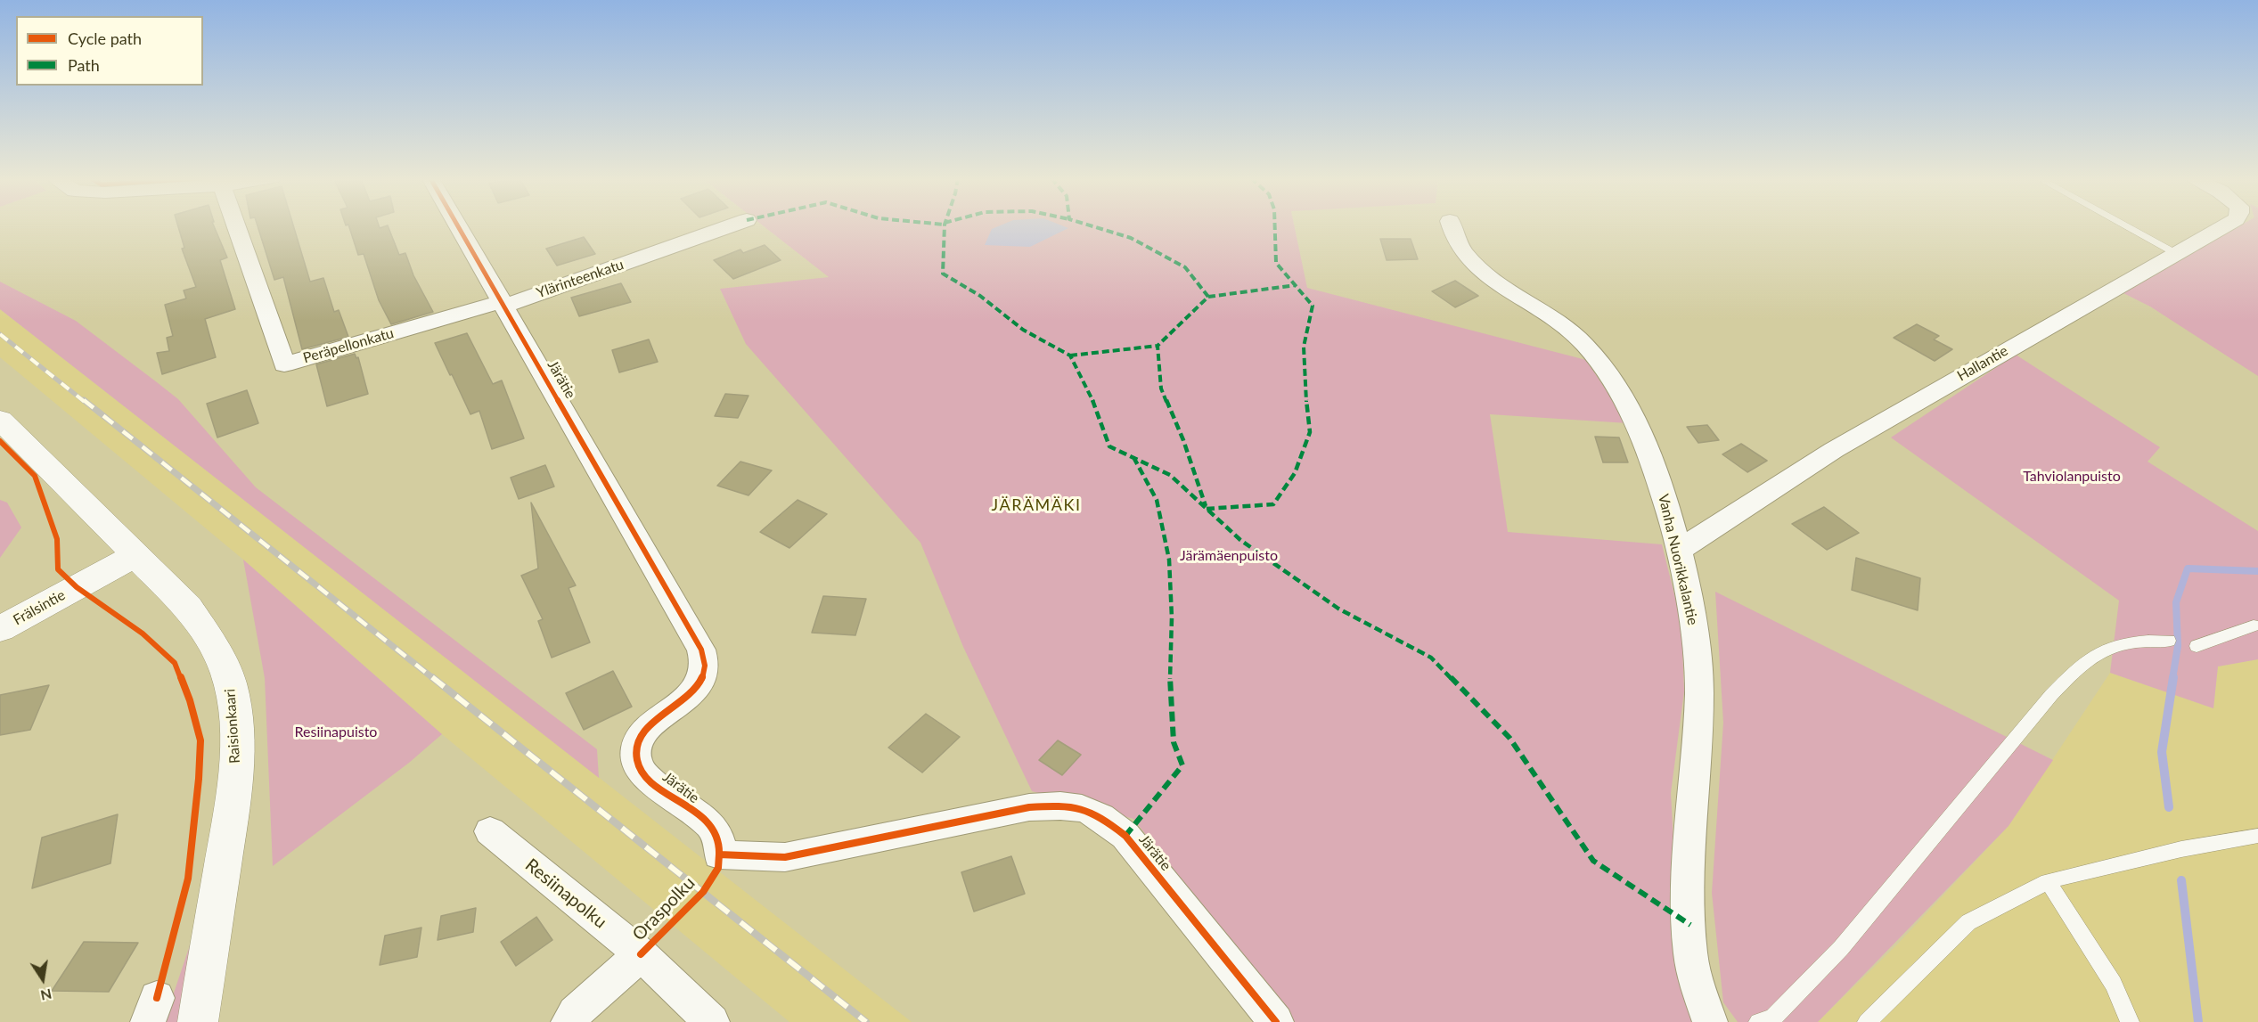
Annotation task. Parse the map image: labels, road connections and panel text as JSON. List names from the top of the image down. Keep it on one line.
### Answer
{"streets":{"main road":["Frälsintie","Raisionkaari"],"street":["Ylärinteenkatu","Peräpellonkatu","Hallantie","Järätie","Vanha Nuorikkalantie","Resiinapolku","Oraspolku"]},"crossings":[["Ylärinteenkatu","Peräpellonkatu"],["Ylärinteenkatu","Järätie"],["Peräpellonkatu","Järätie"],["Hallantie","Vanha Nuorikkalantie"],["Järätie","Oraspolku"],["Frälsintie","Raisionkaari"],["Resiinapolku","Oraspolku"]],"districts":["JÄRÄMÄKI"],"parks":["Tahviolanpuisto","Järämäenpuisto","Resiinapuisto"],"legend":["Cycle path","Path"],"north":"bottom"}
